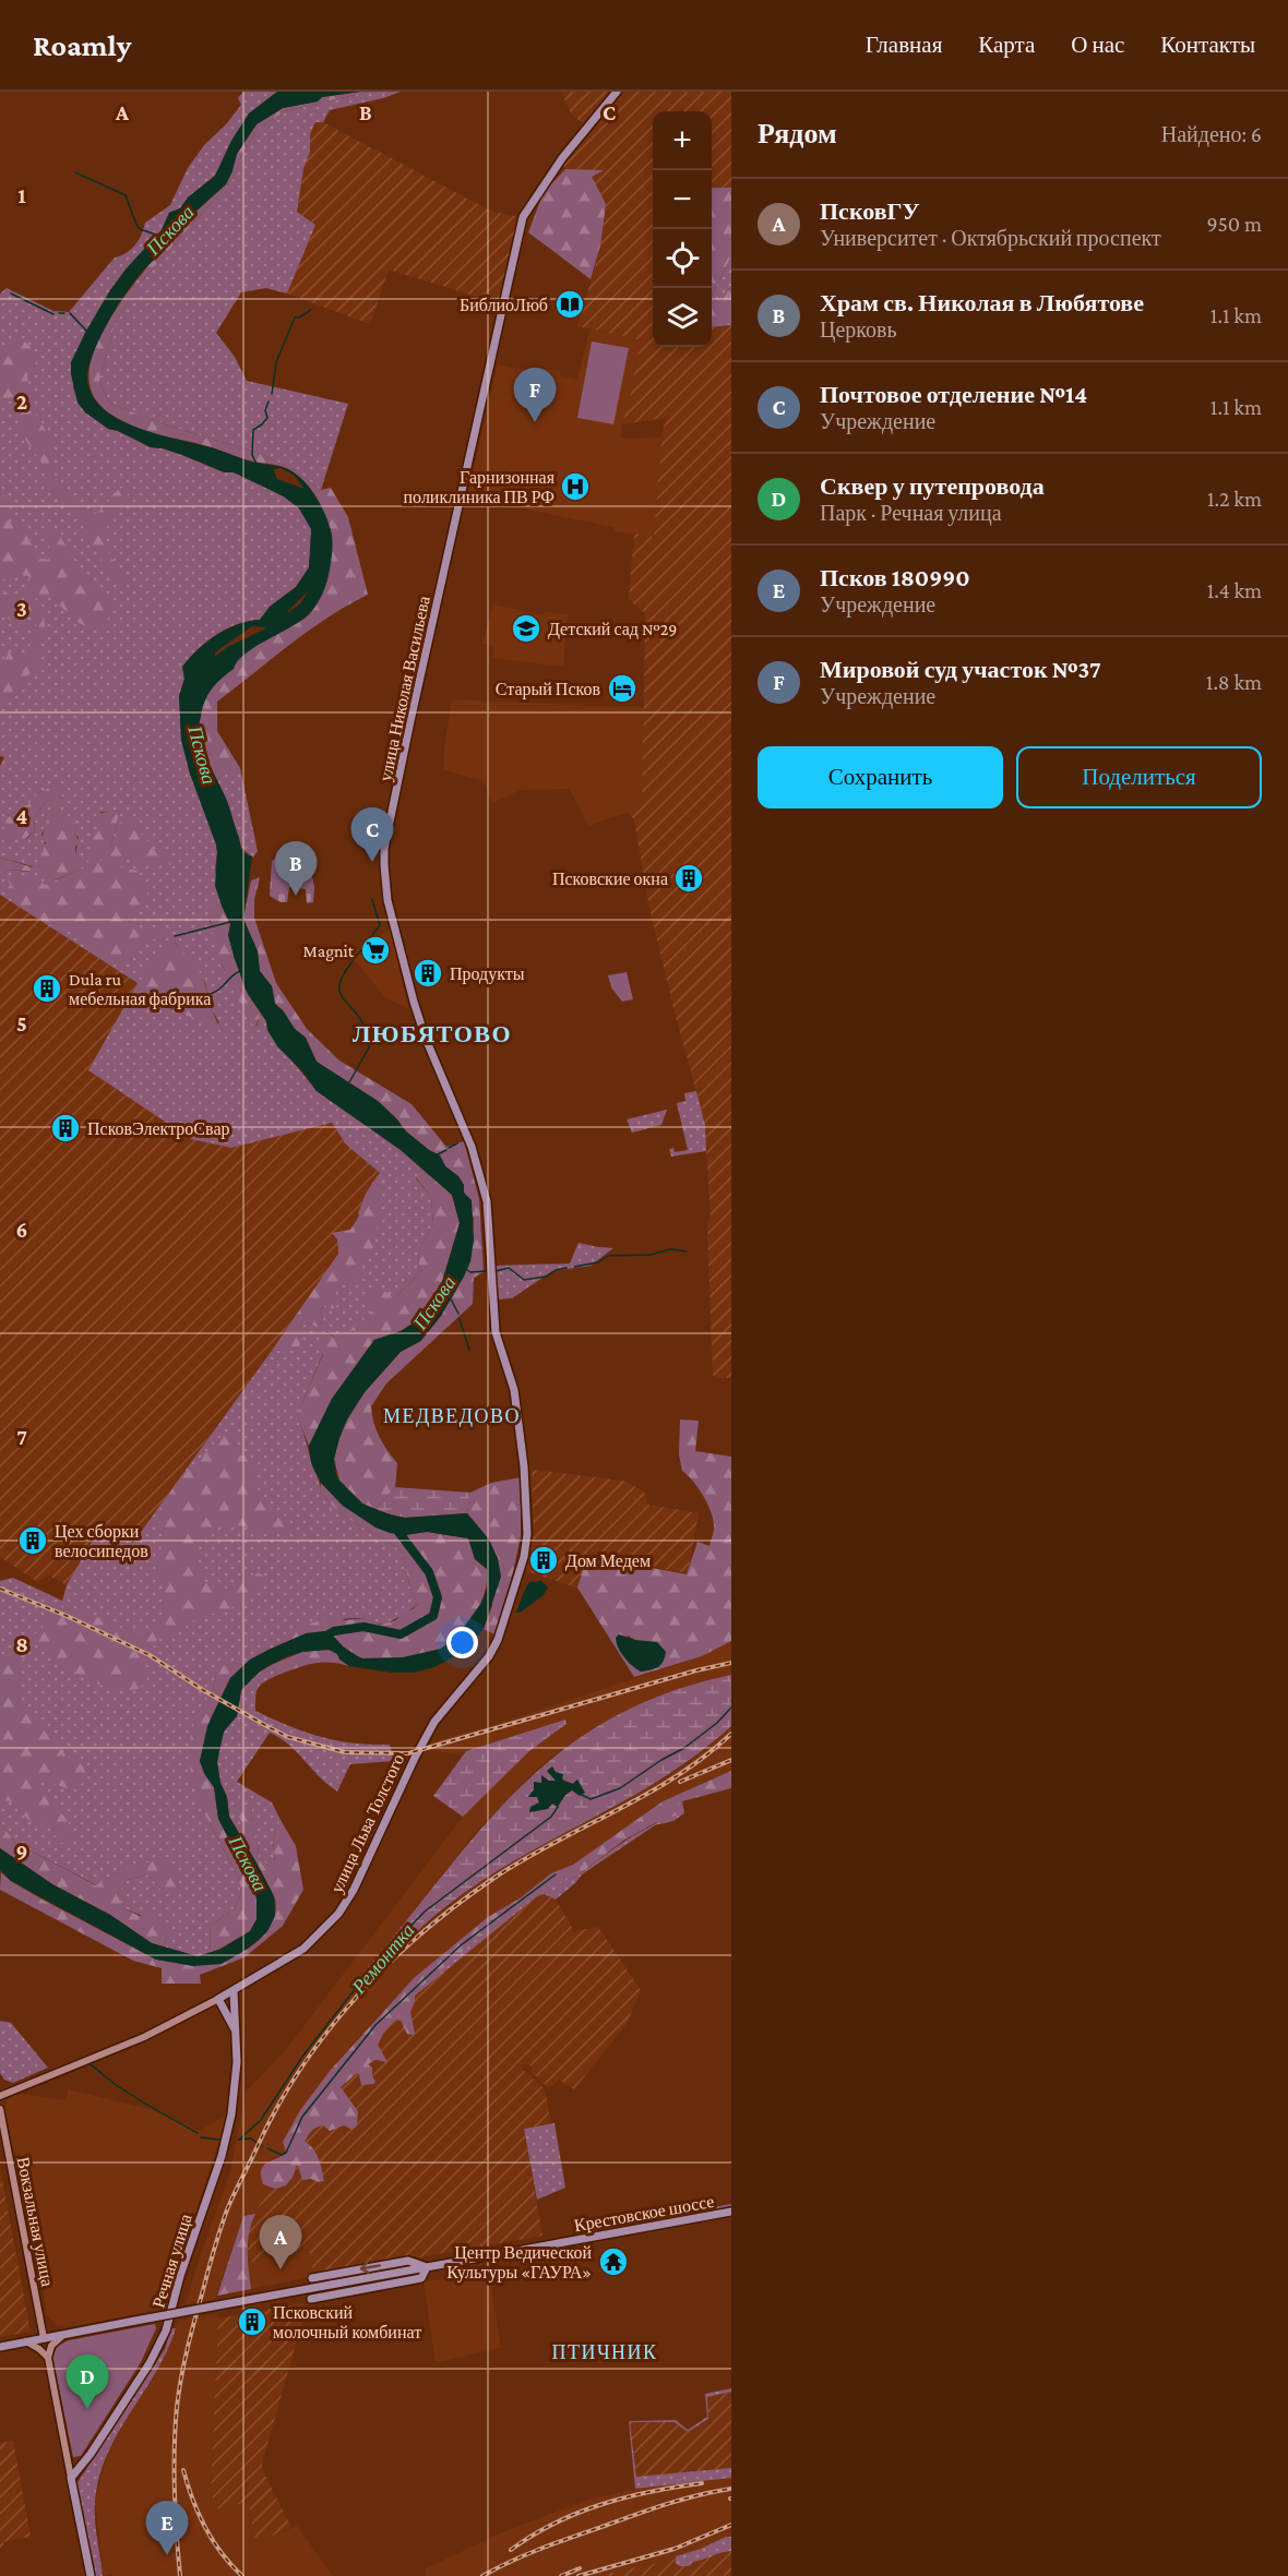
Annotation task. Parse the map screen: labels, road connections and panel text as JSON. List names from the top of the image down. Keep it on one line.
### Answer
{"streets":{"main road":["улица Николая Васильева","улица Льва Толстого","Крестовское шоссе","Вокзальная улица","Речная улица"]},"crossings":[["улица Николая Васильева","улица Льва Толстого"],["улица Льва Толстого","Речная улица"],["Крестовское шоссе","Вокзальная улица"]],"districts":["ЛЮБЯТОВО","МЕДВЕДОВО","ПТИЧНИК"],"water":["Пскова","Ремонтка"],"places":{"library":["БиблиоЛюб"],"hospital":["Гарнизонная поликлиника ПВ РФ"],"school or university":["Детский сад №29"],"hotel":["Старый Псков"],"building":["Псковские окна","Продукты","Dula ru мебельная фабрика","ПсковЭлектроСвар","Цех сборки велосипедов","Дом Медем","Псковский молочный комбинат"],"supermarket":["Magnit"],"temple":["Центр Ведической Культуры «ГАУРА»"]},"page":{"header":"Roamly","nav":["Главная","Карта","О нас","Контакты"],"heading":["Рядом","Найдено: 6"],"map_buttons":["+","−"],"list":[{"mark":"A","name":"ПсковГУ","note":"Университет · Октябрьский проспект","value":"950 m"},{"mark":"B","name":"Храм св. Николая в Любятове","note":"Церковь","value":"1.1 km"},{"mark":"C","name":"Почтовое отделение №14","note":"Учреждение","value":"1.1 km"},{"mark":"D","name":"Сквер у путепровода","note":"Парк · Речная улица","value":"1.2 km"},{"mark":"E","name":"Псков 180990","note":"Учреждение","value":"1.4 km"},{"mark":"F","name":"Мировой суд участок №37","note":"Учреждение","value":"1.8 km"}],"pins":["F","C","B","A","D","E"],"buttons":["Сохранить","Поделиться"]},"grid":{"columns":["A","B","C"],"rows":["1","2","3","4","5","6","7","8","9"]}}
